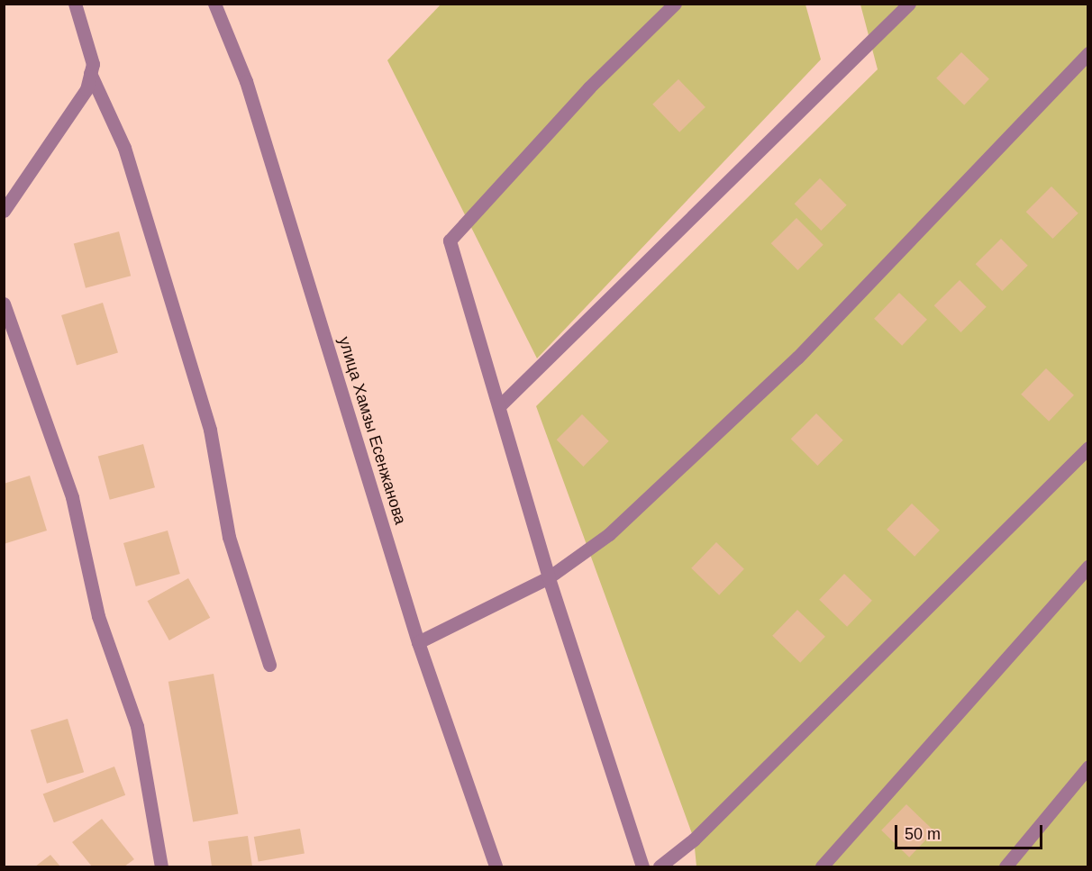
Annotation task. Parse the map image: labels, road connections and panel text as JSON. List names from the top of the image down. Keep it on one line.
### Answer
{"streets":{"street":["улица Хамзы Есенжанова"]},"scale_bar":"50 m"}
